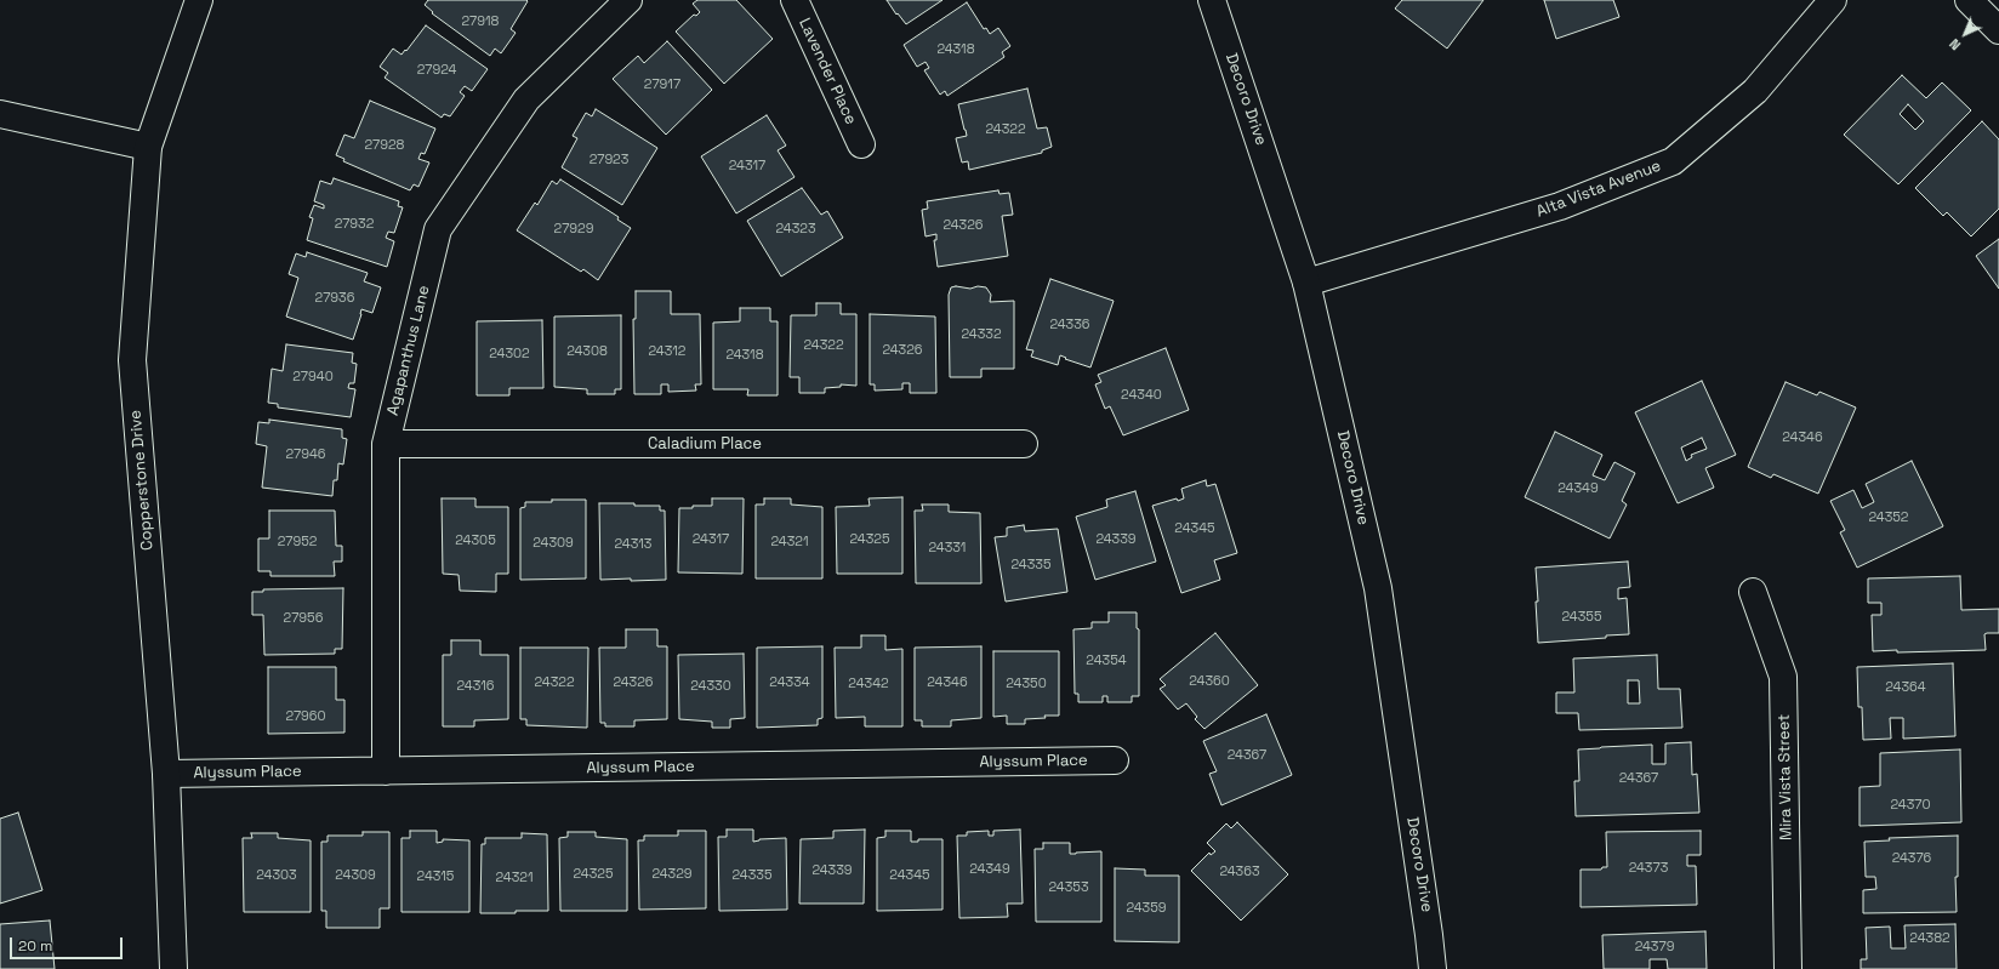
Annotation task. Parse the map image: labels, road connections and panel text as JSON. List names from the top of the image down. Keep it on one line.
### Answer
{"streets":{"street":["Lavender Place","Decoro Drive","Alta Vista Avenue","Agapanthus Lane","Caladium Place","Copperstone Drive","Alyssum Place","Mira Vista Street"]},"crossings":[["Decoro Drive","Alta Vista Avenue"],["Agapanthus Lane","Caladium Place"],["Agapanthus Lane","Alyssum Place"],["Copperstone Drive","Alyssum Place"]],"house_numbers":["27918","24318","27924","27917","24322","27928","27923","24317","27932","24326","27929","24323","27936","24336","24332","24322","24326","24308","24312","24302","24318","27940","24340","24346","27946","24349","24352","24345","24317","24325","24339","24305","27952","24321","24309","24313","24331","24335","24355","27956","24354","24360","24322","24326","24334","24346","24342","24350","24316","24330","24364","27960","24367","24367","24370","24376","24373","24349","24339","24363","24325","24329","24303","24309","24335","24345","24315","24321","24353","24359","24382","24379"],"scale_bar":"20 m","north":"bottom left"}
